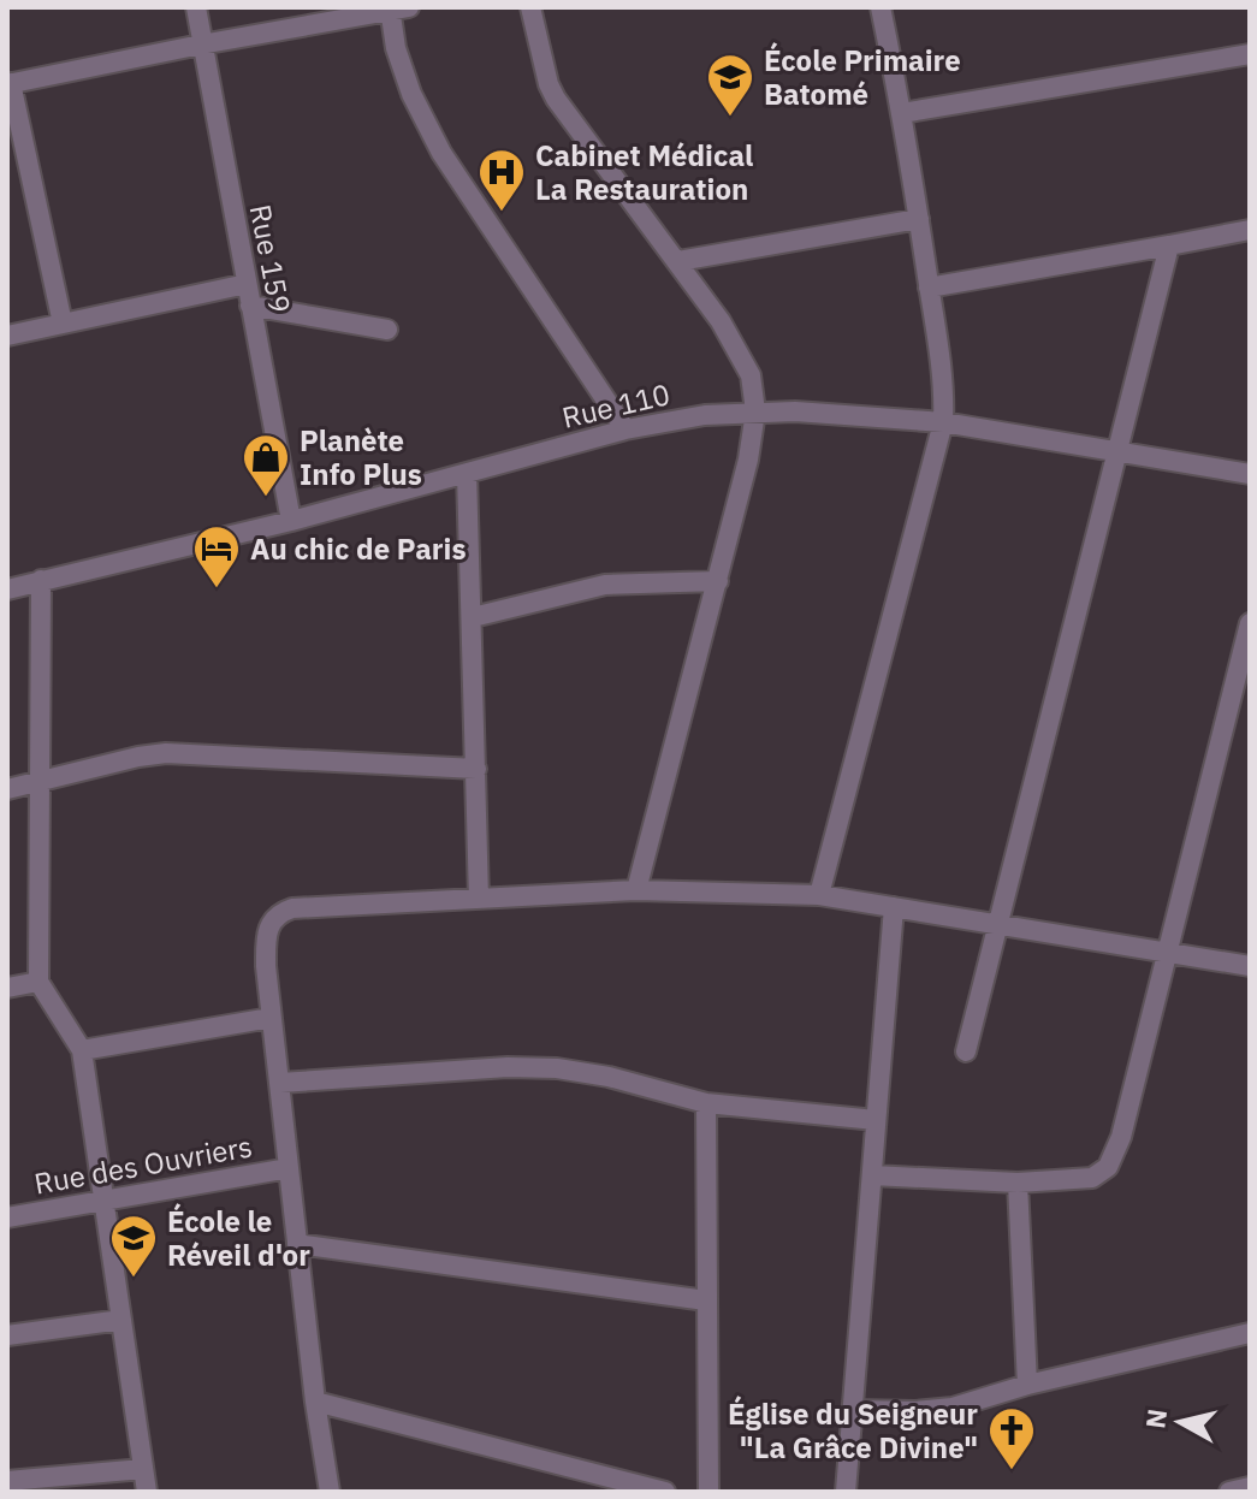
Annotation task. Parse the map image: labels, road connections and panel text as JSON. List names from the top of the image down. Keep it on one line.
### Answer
{"streets":{"street":["Rue 159","Rue 110","Rue des Ouvriers"]},"crossings":[["Rue 159","Rue 110"]],"places":{"school or university":["École Primaire Batomé","École le Réveil d'or"],"hospital":["Cabinet Médical La Restauration"],"shop":["Planète Info Plus"],"hotel":["Au chic de Paris"],"church":["Église du Seigneur \"La Grâce Divine\""]},"north":"left"}
